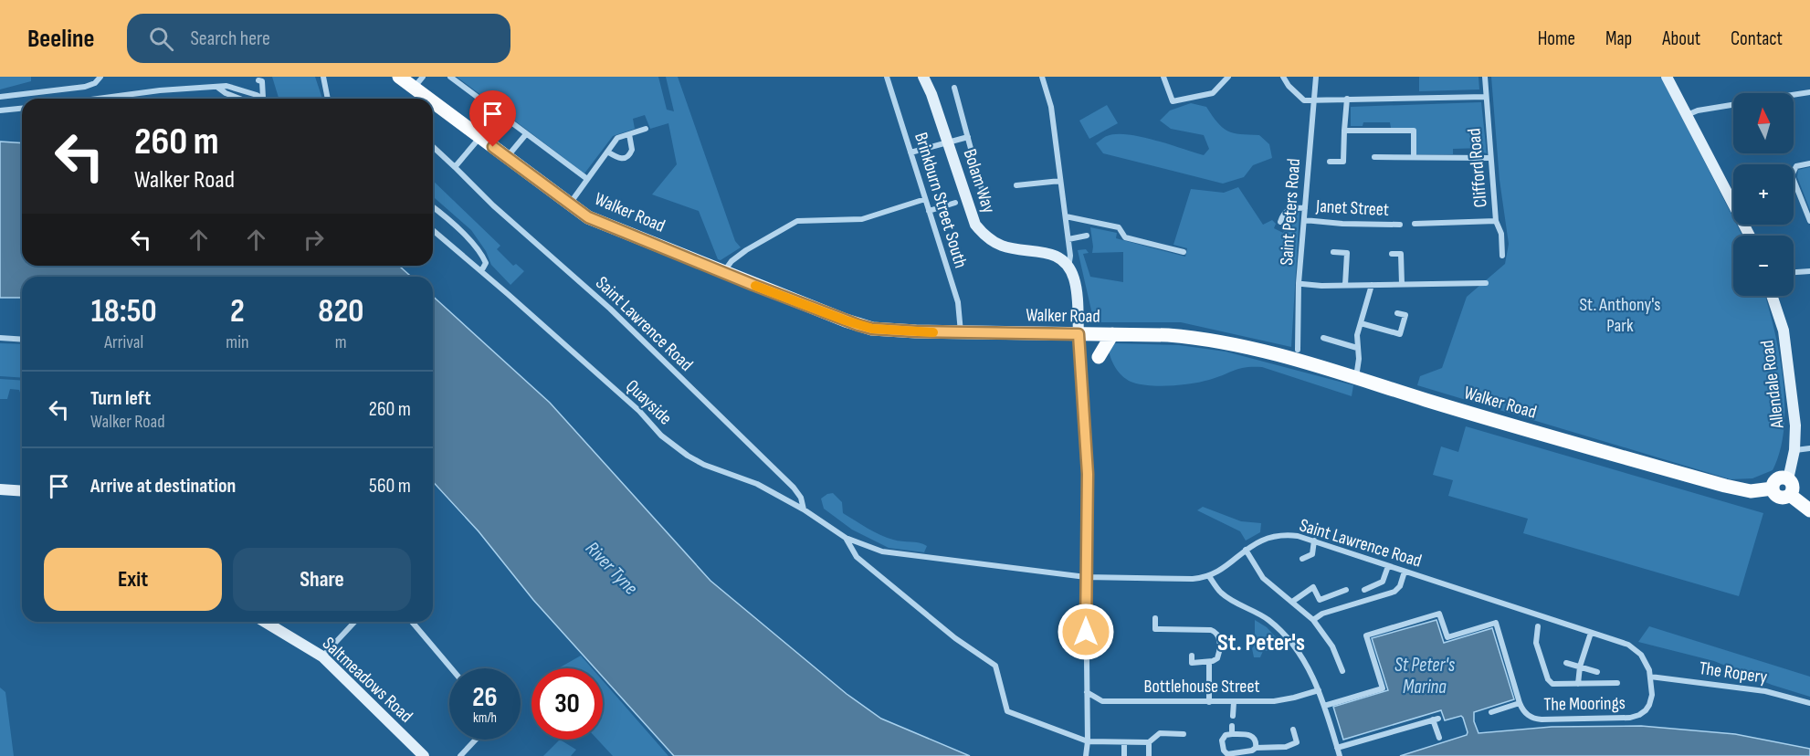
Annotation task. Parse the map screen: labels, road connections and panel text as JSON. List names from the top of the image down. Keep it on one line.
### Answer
{"streets":{"main road":["Walker Road"],"street":["Clifford Road","Bolam Way","Brinkburn Street South","Janet Street","Saint Peters Road","Saint Lawrence Road","Allendale Road","Quayside","The Ropery","Saltmeadows Road","Bottlehouse Street","The Moorings"]},"crossings":[["Clifford Road","Janet Street"],["Brinkburn Street South","Walker Road"],["Janet Street","Saint Peters Road"],["Walker Road","Allendale Road"],["Saint Lawrence Road","Quayside"],["Saint Lawrence Road","The Ropery"],["Saint Lawrence Road","The Moorings"],["The Ropery","The Moorings"]],"districts":["St. Peter's"],"water":["River Tyne","St Peter's Marina"],"parks":["St. Anthony's Park"],"north":"top","page":{"header":"Beeline","search":"Search here","nav":["Home","Map","About","Contact"],"map_buttons":["+","−"],"turn":["260 m","Walker Road"],"eta":["18:50","Arrival","2","min","820","m"],"list":[{"name":"Turn left","note":"Walker Road","value":"260 m"},{"name":"Arrive at destination","value":"560 m"}],"buttons":["Exit","Share"],"speed":"26 km/h","limit":"30"}}
